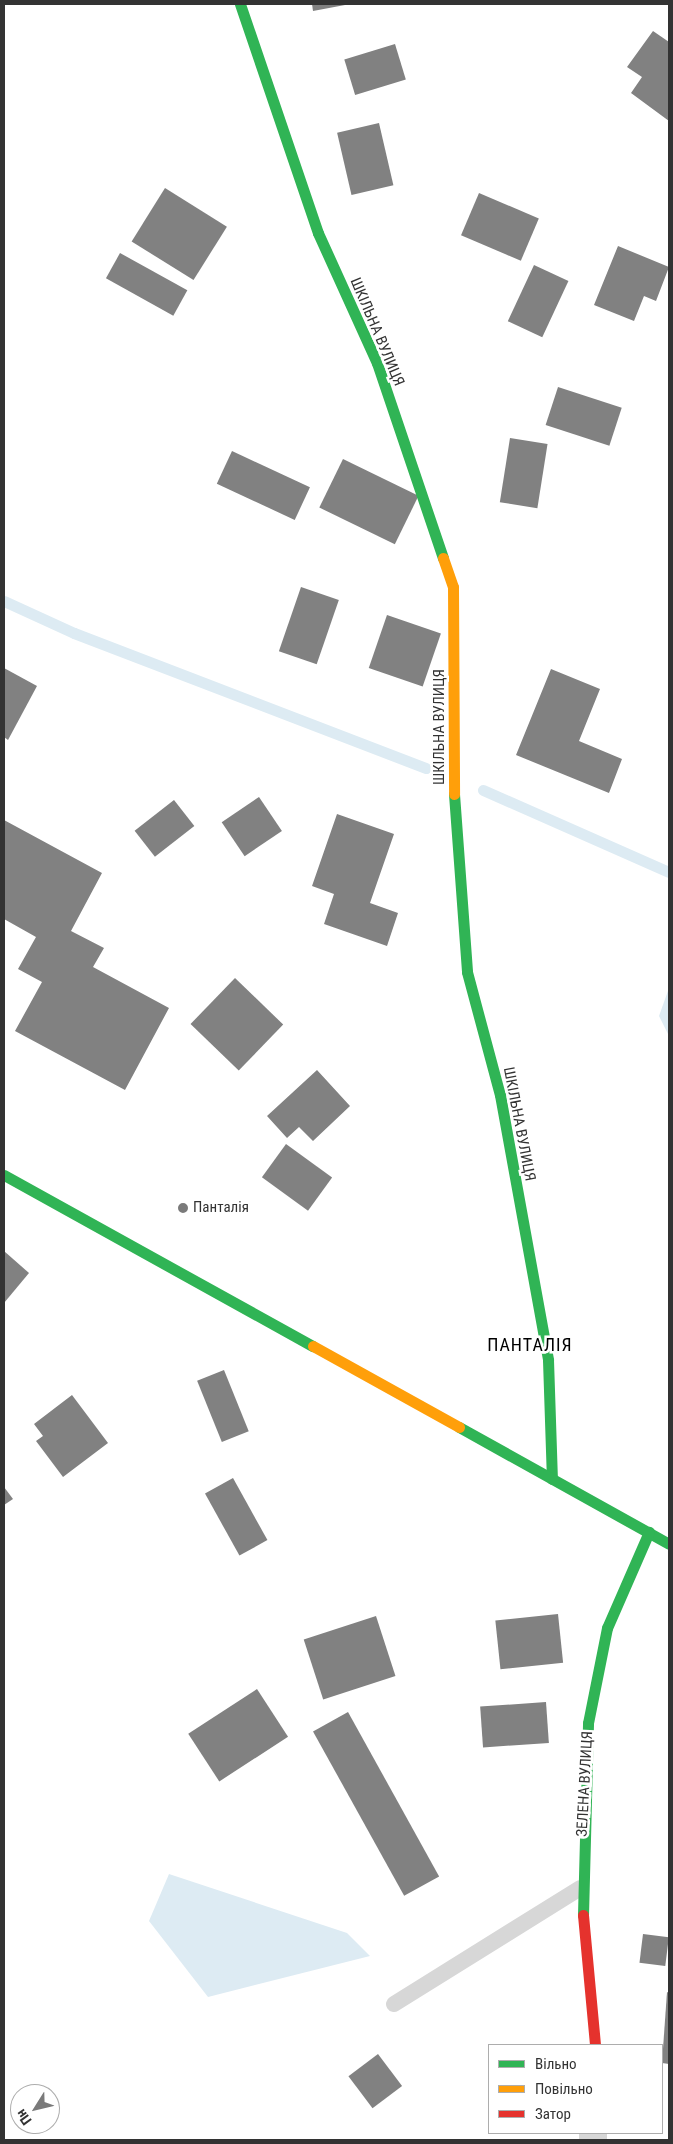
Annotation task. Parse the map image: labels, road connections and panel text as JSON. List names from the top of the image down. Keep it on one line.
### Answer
{"streets":{"main road":["ШКІЛЬНА ВУЛИЦЯ","ЗЕЛЕНА ВУЛИЦЯ"]},"districts":["ПАНТАЛІЯ"],"places":["Панталія"],"legend":["Вільно","Повільно","Затор"],"north":"bottom left"}
